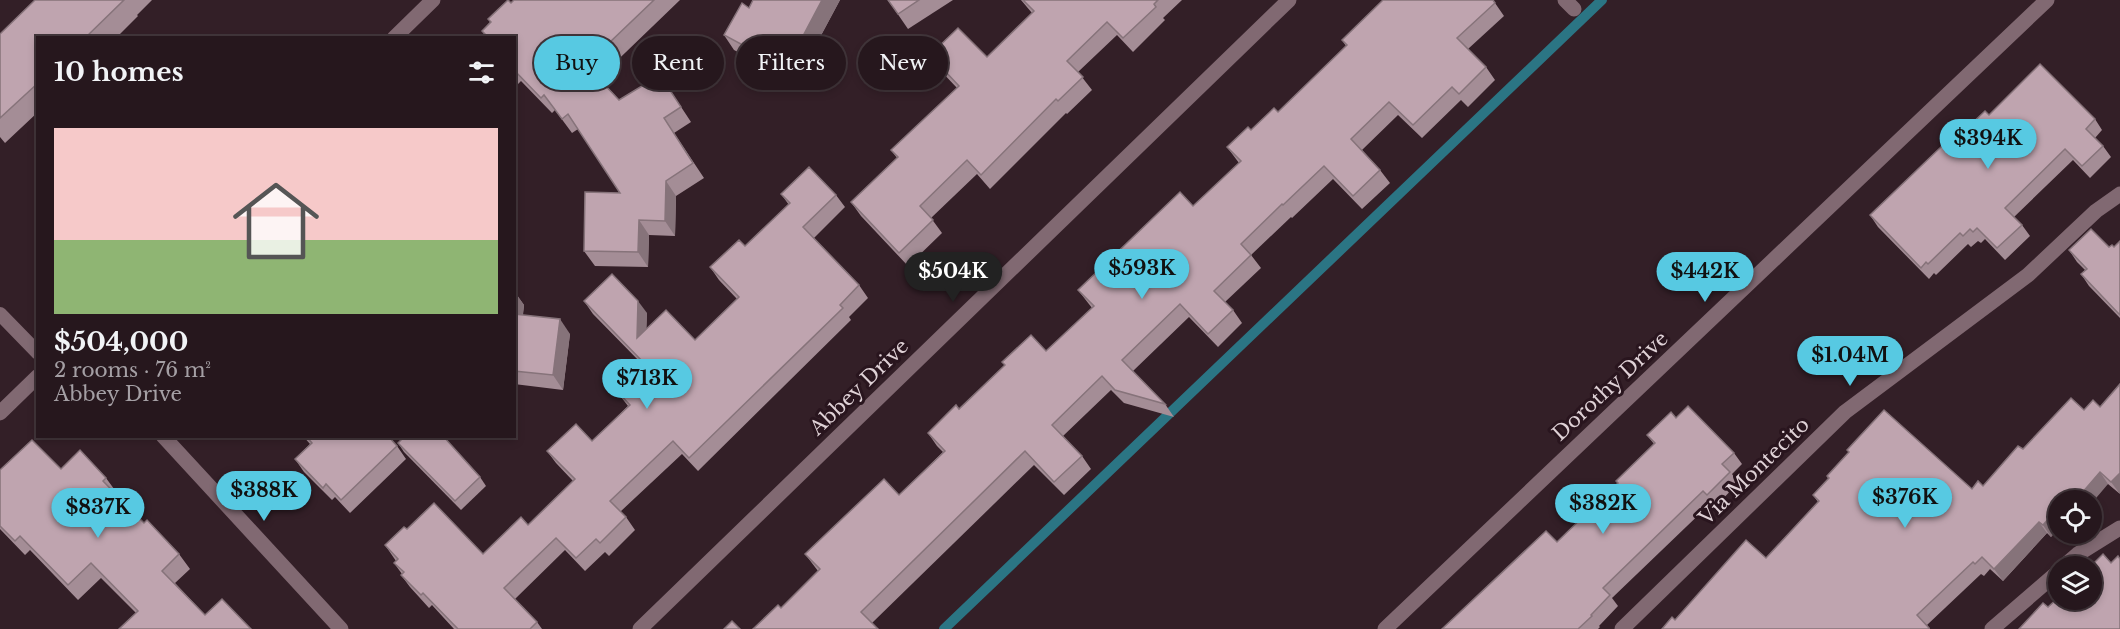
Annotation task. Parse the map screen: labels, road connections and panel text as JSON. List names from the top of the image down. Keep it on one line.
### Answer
{"streets":{"street":["Dorothy Drive","Abbey Drive","Via Montecito"]},"page":{"chip":["Buy","Rent","Filters","New"],"heading":"10 homes","list":[{"name":"$504,000","note":"2 rooms · 76 m² · Abbey Drive"}],"price":["$394K","$593K","$504K","$442K","$1.04M","$713K","$388K","$376K","$382K","$837K"]}}
